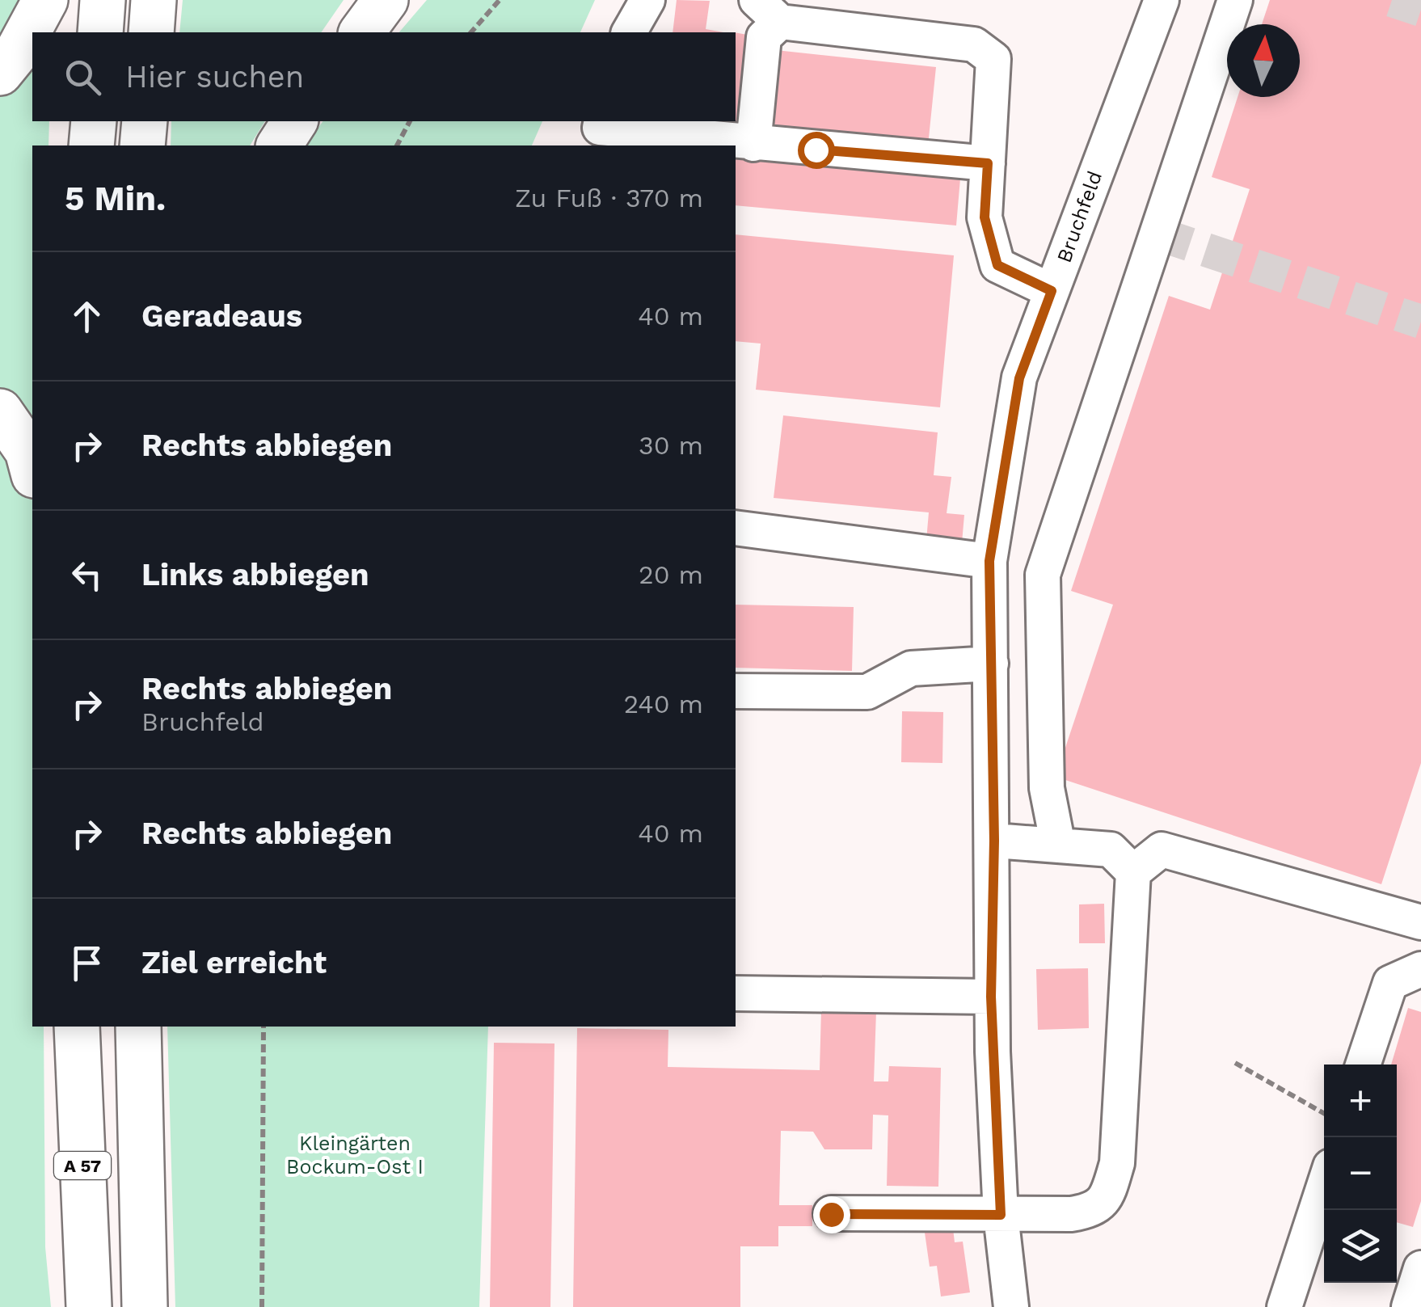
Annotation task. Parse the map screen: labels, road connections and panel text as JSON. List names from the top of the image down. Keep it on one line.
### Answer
{"streets":{"highway":["A 57"],"street":["Bruchfeld"]},"parks":["Kleingärten Bockum-Ost I"],"north":"top","page":{"search":"Hier suchen","heading":["5 Min.","Zu Fuß · 370 m"],"list":[["Geradeaus","40 m"],["Rechts abbiegen","30 m"],["Links abbiegen","20 m"],["Rechts abbiegen","Bruchfeld","240 m"],["Rechts abbiegen","40 m"],"Ziel erreicht"],"map_buttons":["+","−"]}}
